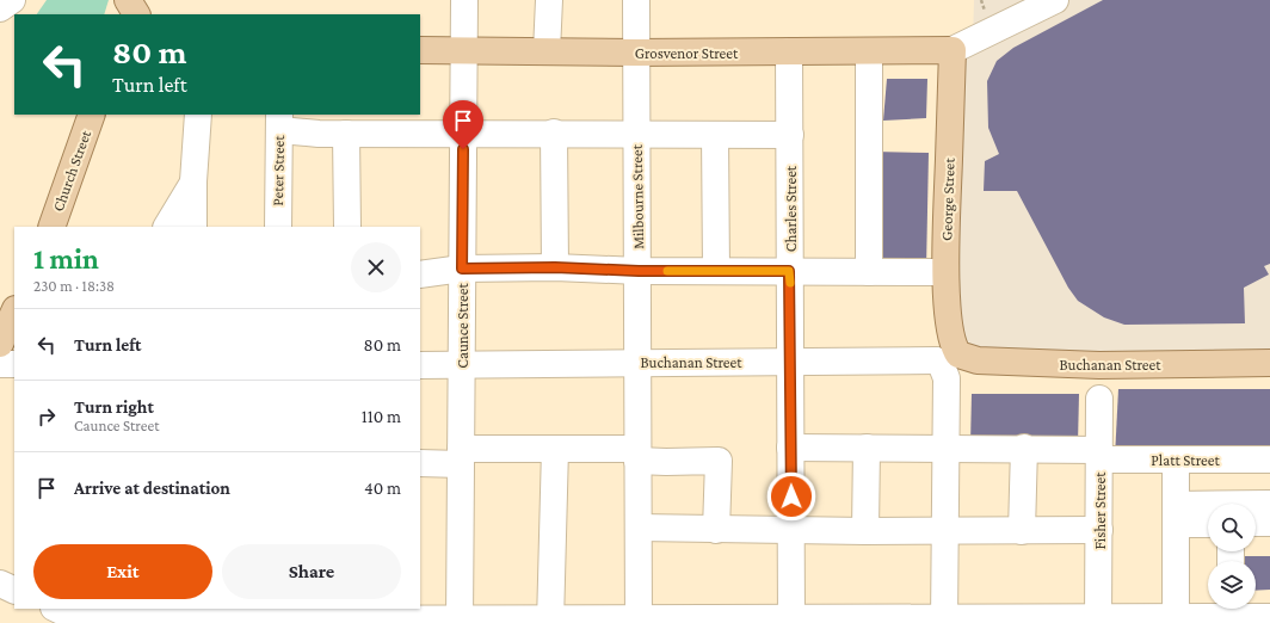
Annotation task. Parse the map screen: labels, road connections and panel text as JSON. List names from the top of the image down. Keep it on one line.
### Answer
{"streets":{"main road":["Grosvenor Street","Church Street","George Street","Buchanan Street"],"street":["Peter Street","Milbourne Street","Charles Street","Caunce Street","Platt Street","Fisher Street"]},"crossings":[["Grosvenor Street","Milbourne Street"],["Grosvenor Street","George Street"],["Grosvenor Street","Charles Street"],["Grosvenor Street","Caunce Street"],["Milbourne Street","Buchanan Street"],["George Street","Buchanan Street"],["George Street","Platt Street"],["Charles Street","Buchanan Street"],["Charles Street","Platt Street"],["Caunce Street","Buchanan Street"],["Platt Street","Fisher Street"]],"page":{"turn":["80 m","Turn left"],"heading":["1 min","230 m · 18:38"],"list":[{"name":"Turn left","value":"80 m"},{"name":"Turn right","note":"Caunce Street","value":"110 m"},{"name":"Arrive at destination","value":"40 m"}],"buttons":["Exit","Share"]}}
